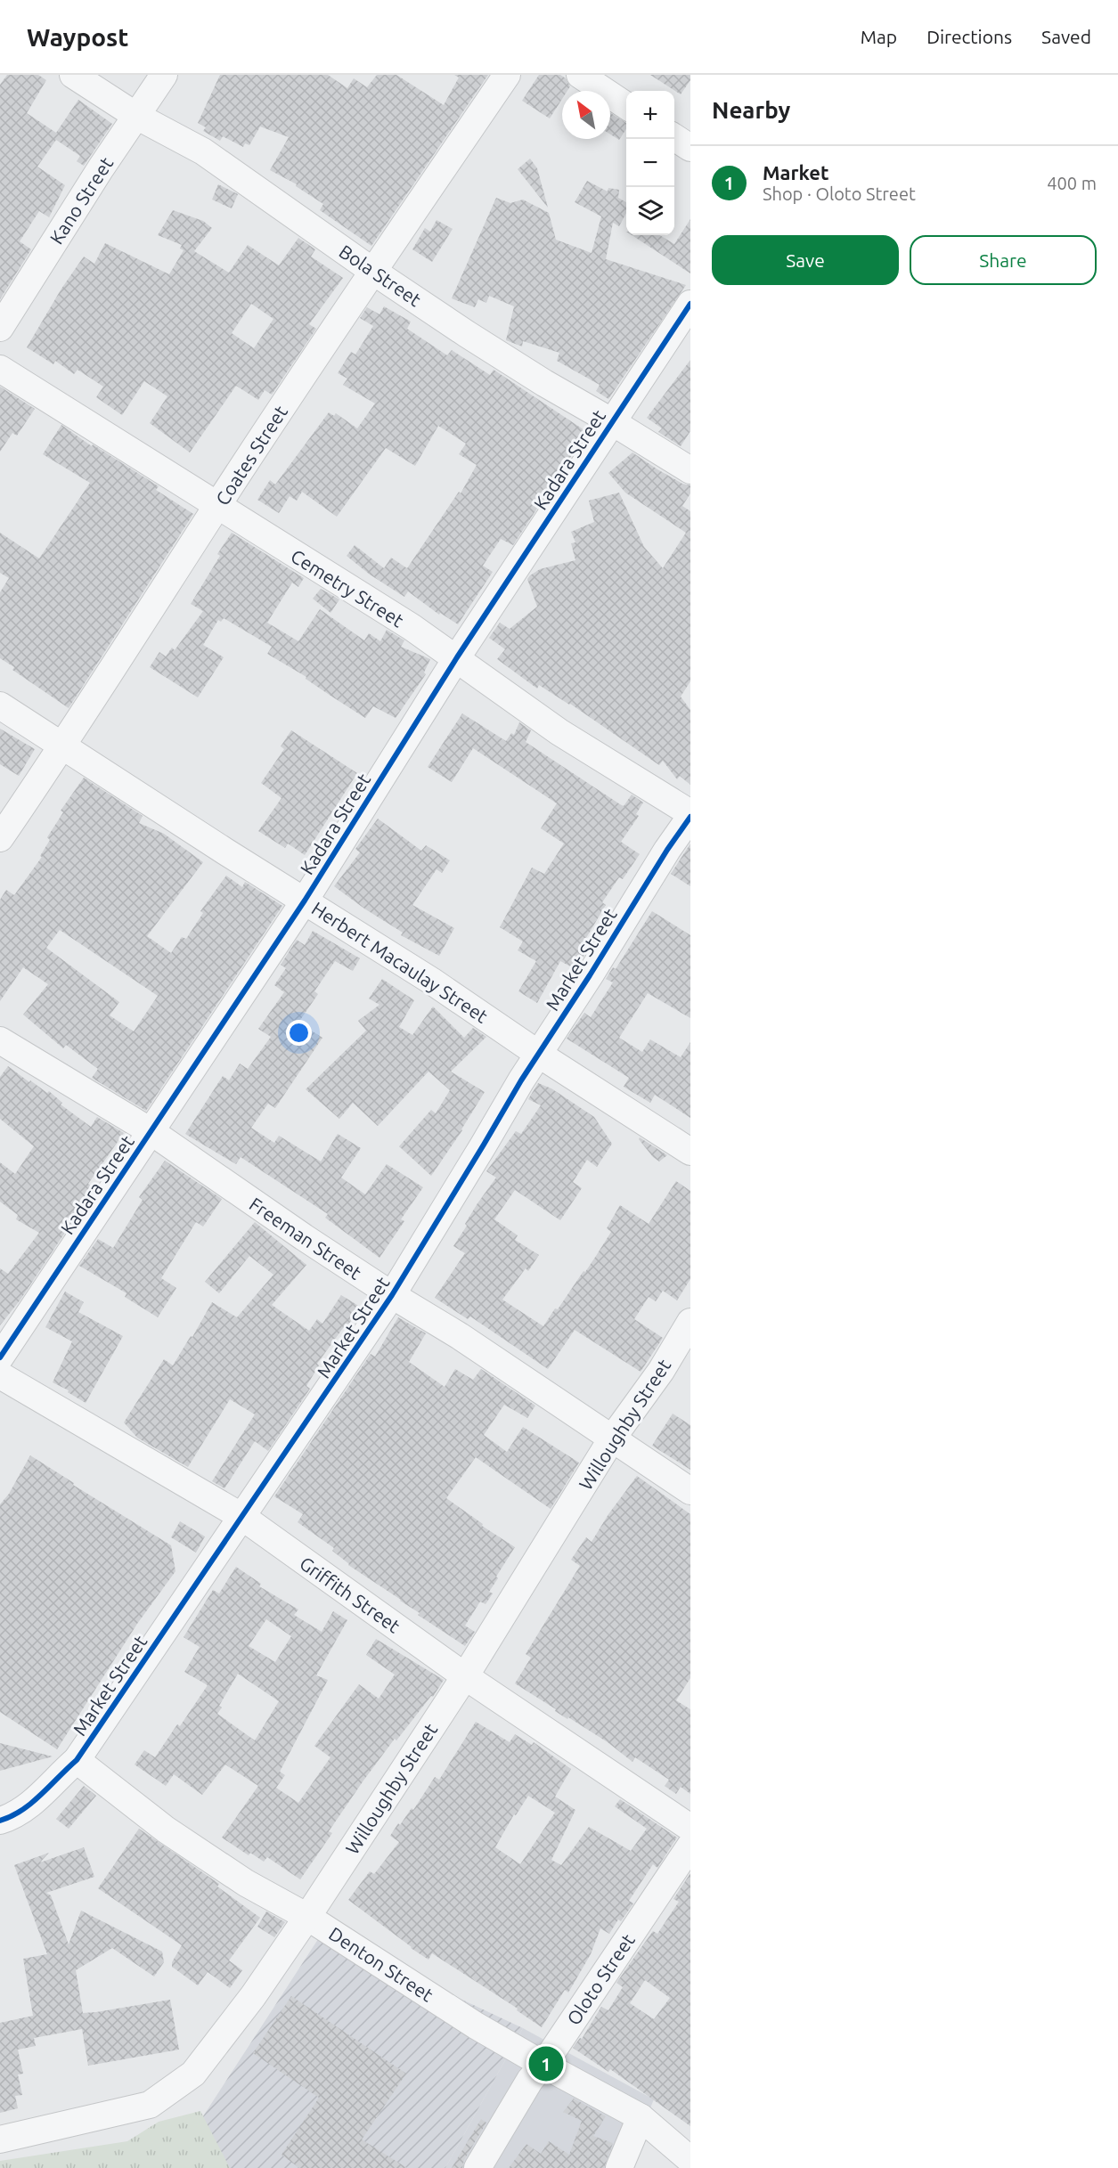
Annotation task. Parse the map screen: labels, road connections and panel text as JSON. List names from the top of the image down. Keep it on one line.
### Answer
{"streets":{"street":["Kano Street","Bola Street","Coates Street","Kadara Street","Cemetry Street","Market Street","Herbert Macaulay Street","Freeman Street","Willoughby Street","Griffith Street","Denton Street","Oloto Street"]},"crossings":[["Kano Street","Bola Street"],["Bola Street","Coates Street"],["Bola Street","Kadara Street"],["Coates Street","Cemetry Street"],["Coates Street","Herbert Macaulay Street"],["Kadara Street","Cemetry Street"],["Kadara Street","Herbert Macaulay Street"],["Kadara Street","Freeman Street"],["Cemetry Street","Market Street"],["Market Street","Herbert Macaulay Street"],["Market Street","Freeman Street"],["Market Street","Griffith Street"],["Market Street","Denton Street"],["Freeman Street","Willoughby Street"],["Willoughby Street","Griffith Street"],["Willoughby Street","Denton Street"],["Denton Street","Oloto Street"]],"north":"top left","page":{"header":"Waypost","nav":["Map","Directions","Saved"],"heading":"Nearby","map_buttons":["+","−"],"list":[{"mark":"1","name":"Market","note":"Shop · Oloto Street","value":"400 m"}],"buttons":["Save","Share"],"pins":"1"}}
